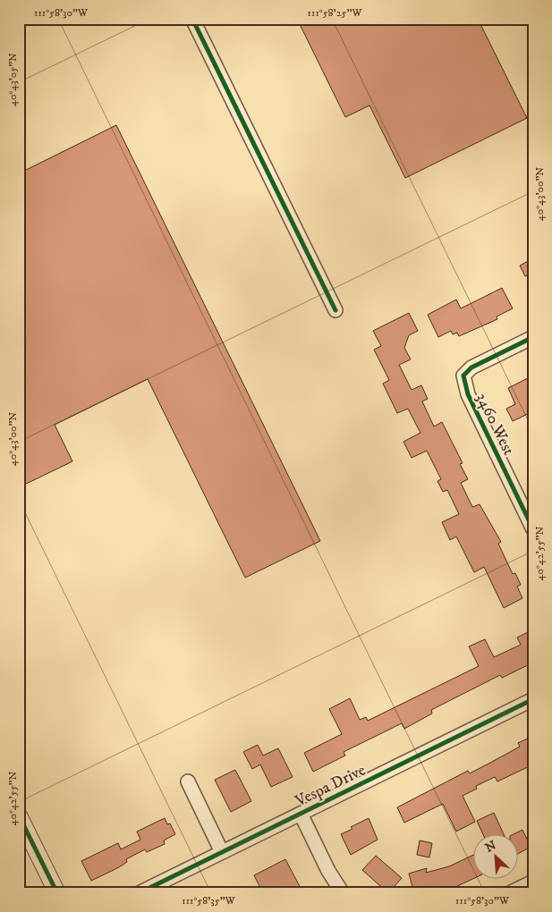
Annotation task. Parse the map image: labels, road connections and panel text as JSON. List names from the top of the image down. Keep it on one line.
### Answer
{"streets":{"street":["3460 West","Vespa Drive"]},"north":"top left","coordinates":["111°58'30\"W","111°58'25\"W","40°43'05\"N","40°43'00\"N","40°42'55\"N","111°58'35\"W"]}
